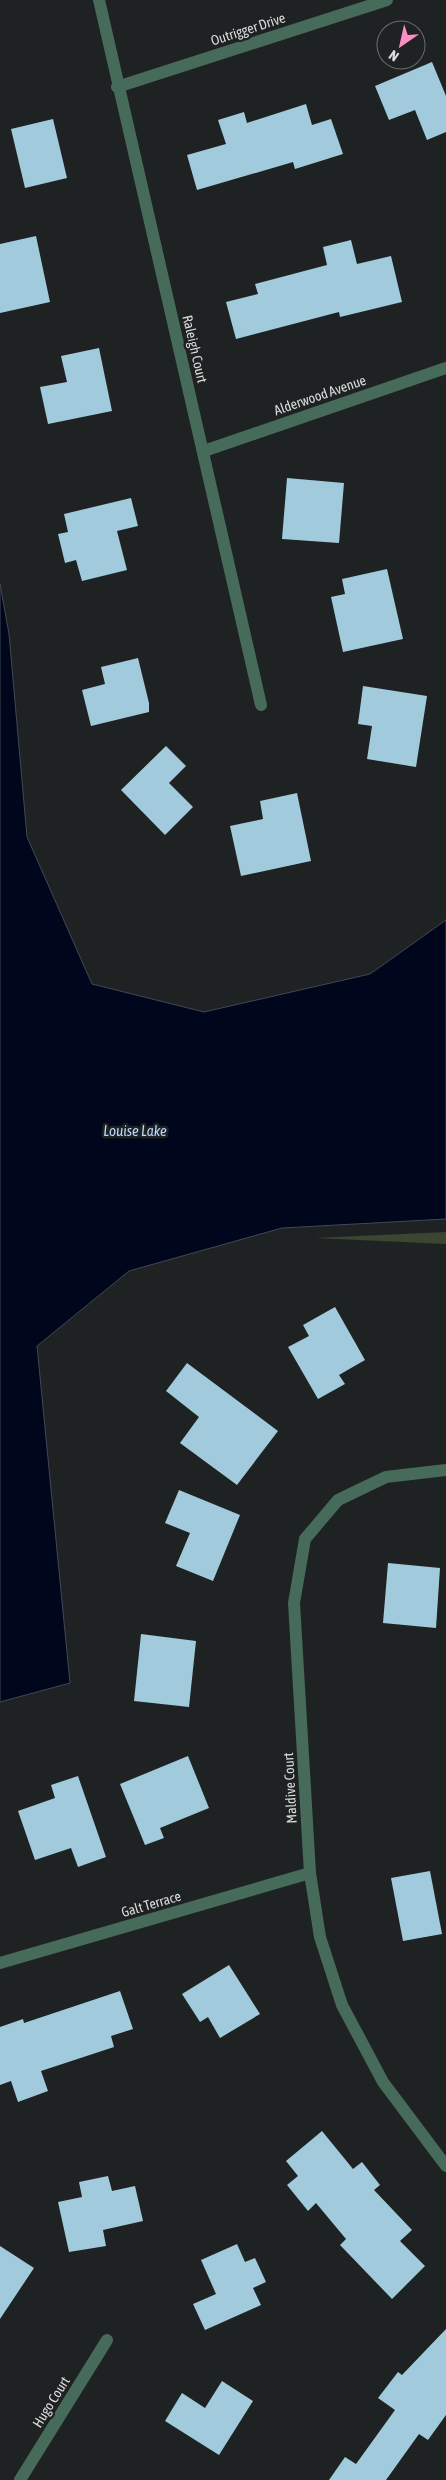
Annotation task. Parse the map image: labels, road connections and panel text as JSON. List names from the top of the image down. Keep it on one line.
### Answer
{"streets":{"street":["Outrigger Drive","Raleigh Court","Alderwood Avenue","Maldive Court","Galt Terrace","Hugo Court"]},"crossings":[["Outrigger Drive","Raleigh Court"],["Raleigh Court","Alderwood Avenue"],["Maldive Court","Galt Terrace"]],"water":["Louise Lake"],"north":"bottom left"}
